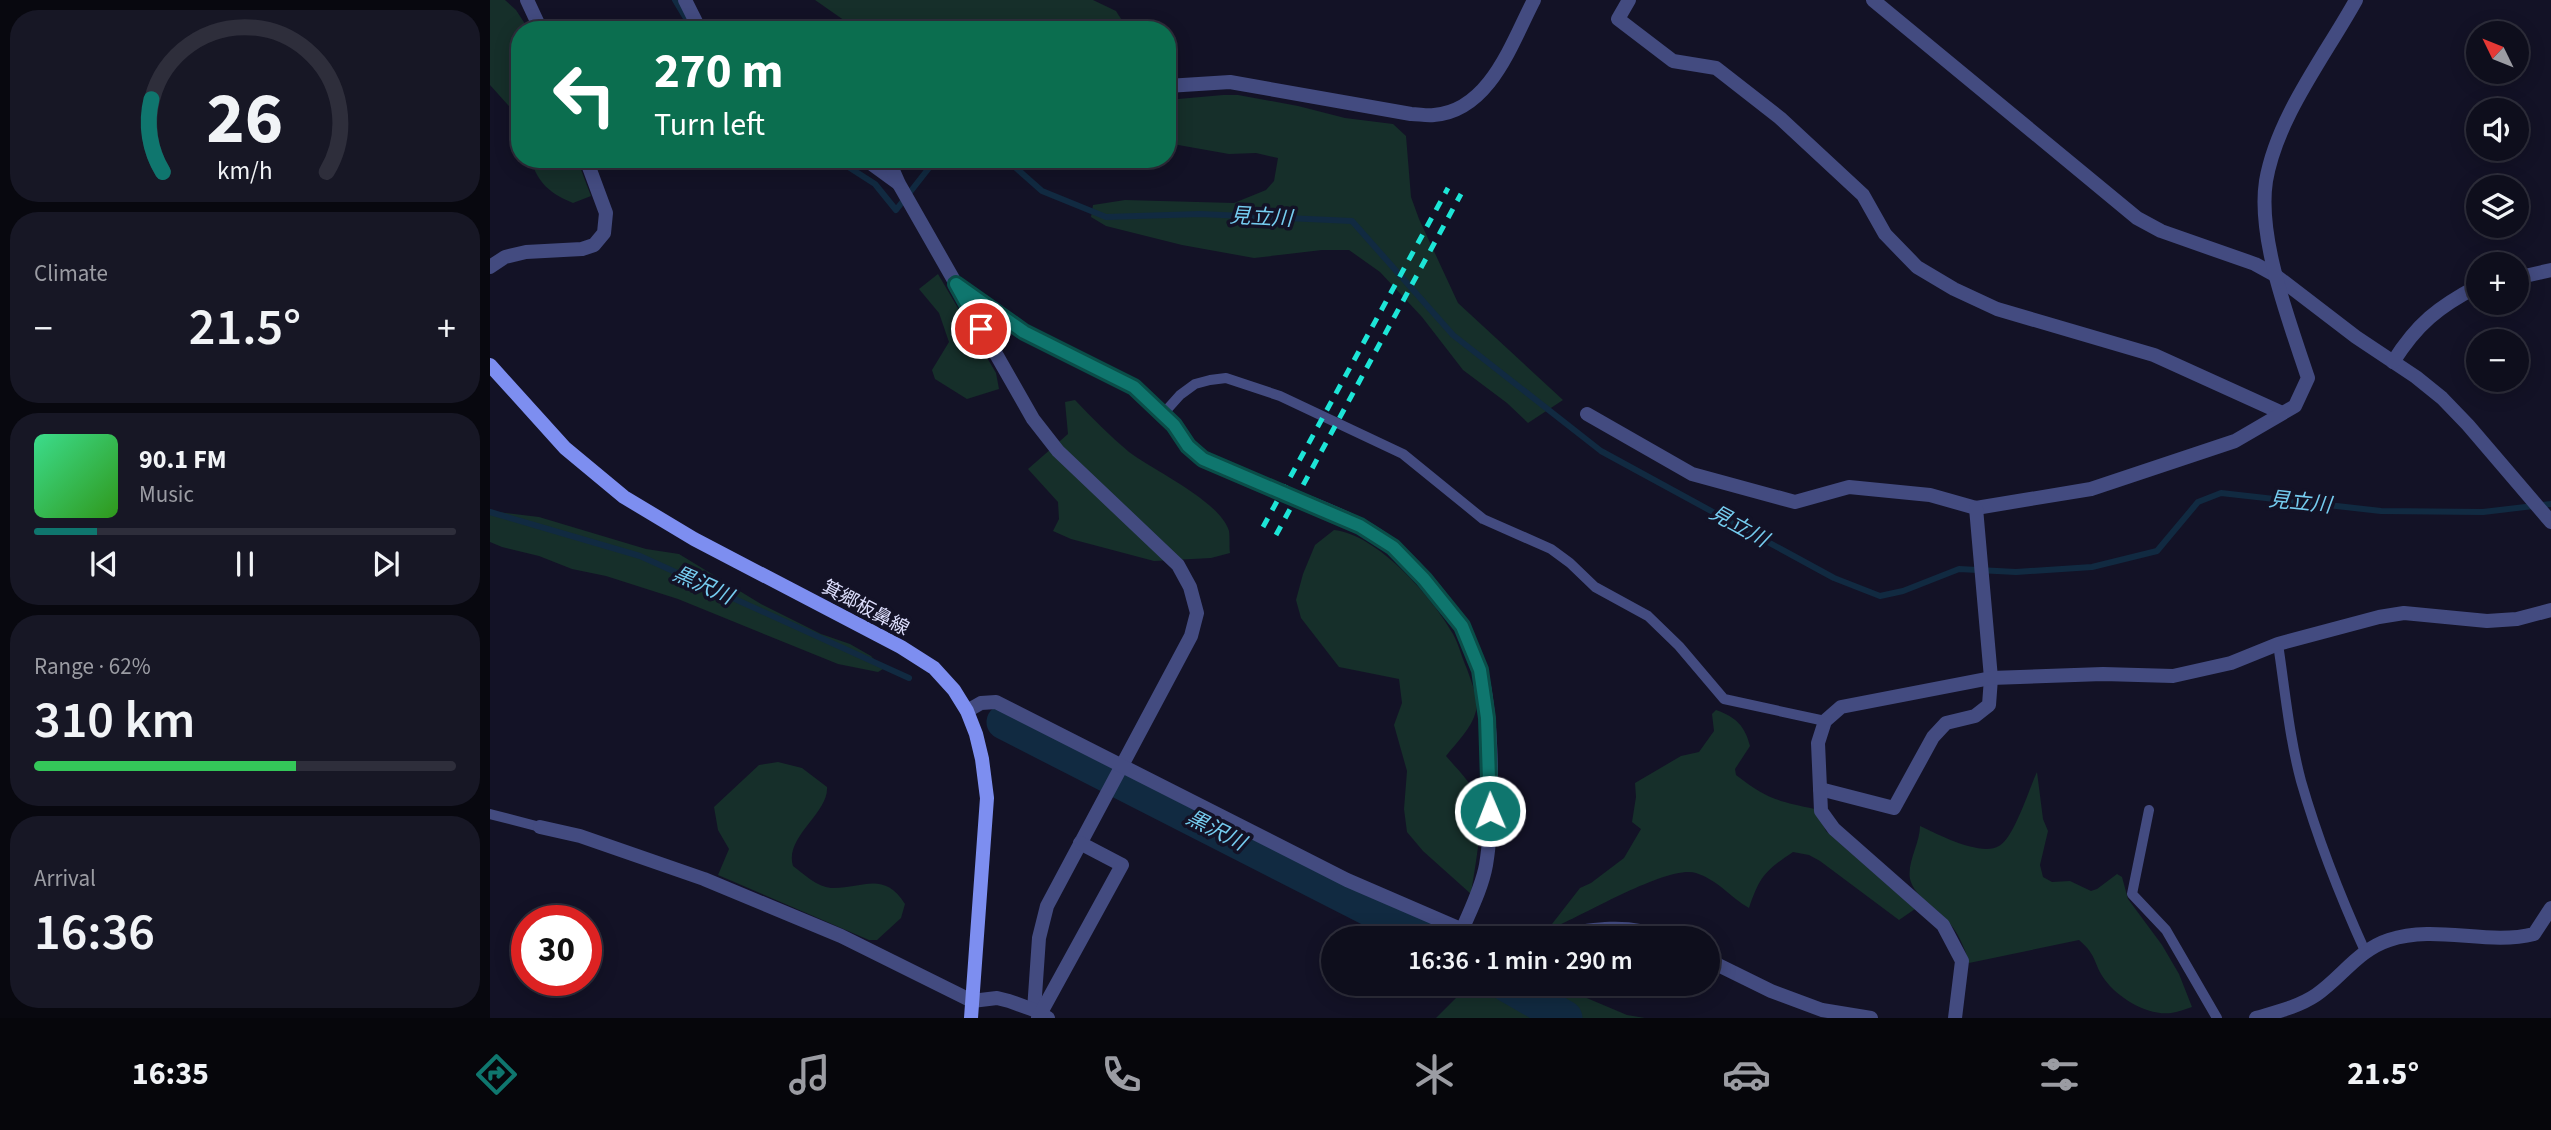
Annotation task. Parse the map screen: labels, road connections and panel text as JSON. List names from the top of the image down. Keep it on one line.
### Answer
{"streets":{"main road":["箕郷板鼻線"]},"water":["見立川","黒沢川"],"north":"top left","page":{"map_buttons":["+","−"],"turn":["270 m","Turn left"],"tile":["Climate",["Range · 62%","310 km"],["Arrival","16:36"]],"heat":["−","21.5°","+"],"song":["90.1 FM","Music"],"limit":"30","trip":"16:36 · 1 min · 290 m","tabs":["16:35","21.5°"],"gauge":["26","km/h"]}}
